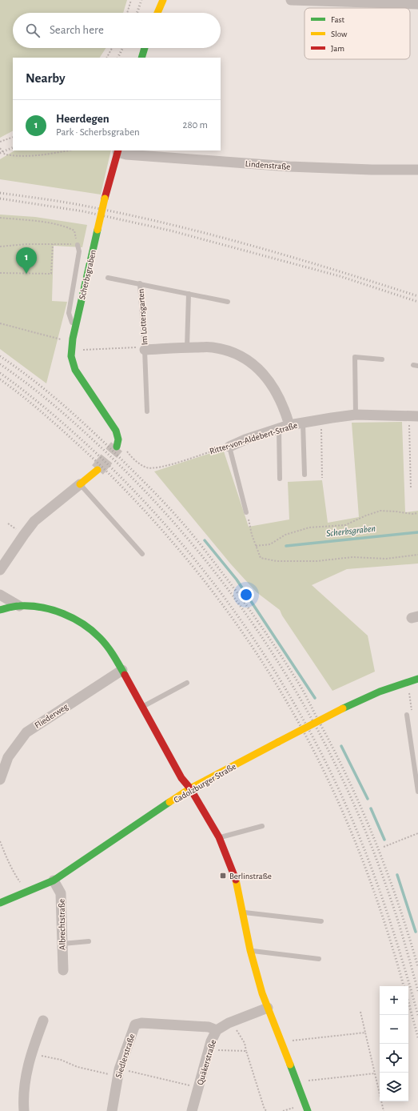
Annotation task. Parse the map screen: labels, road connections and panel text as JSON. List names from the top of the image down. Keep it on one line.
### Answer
{"streets":{"street":["Lindenstraße","Scherbsgraben","Im Lottersgarten","Ritter-von-Aldebert-Straße","Fliederweg","Cadolzburger Straße","Albrechtstraße","Siedlerstraße","Quäkerstraße"]},"crossings":[["Lindenstraße","Scherbsgraben"],["Scherbsgraben","Ritter-von-Aldebert-Straße"],["Im Lottersgarten","Ritter-von-Aldebert-Straße"],["Cadolzburger Straße","Albrechtstraße"],["Siedlerstraße","Quäkerstraße"]],"water":["Scherbsgraben"],"places":{"transit":["Berlinstraße"]},"legend":["Fast","Slow","Jam"],"page":{"search":"Search here","heading":"Nearby","list":[{"mark":"1","name":"Heerdegen","note":"Park · Scherbsgraben","value":"280 m"}],"pins":"1","map_buttons":["+","−"]}}
